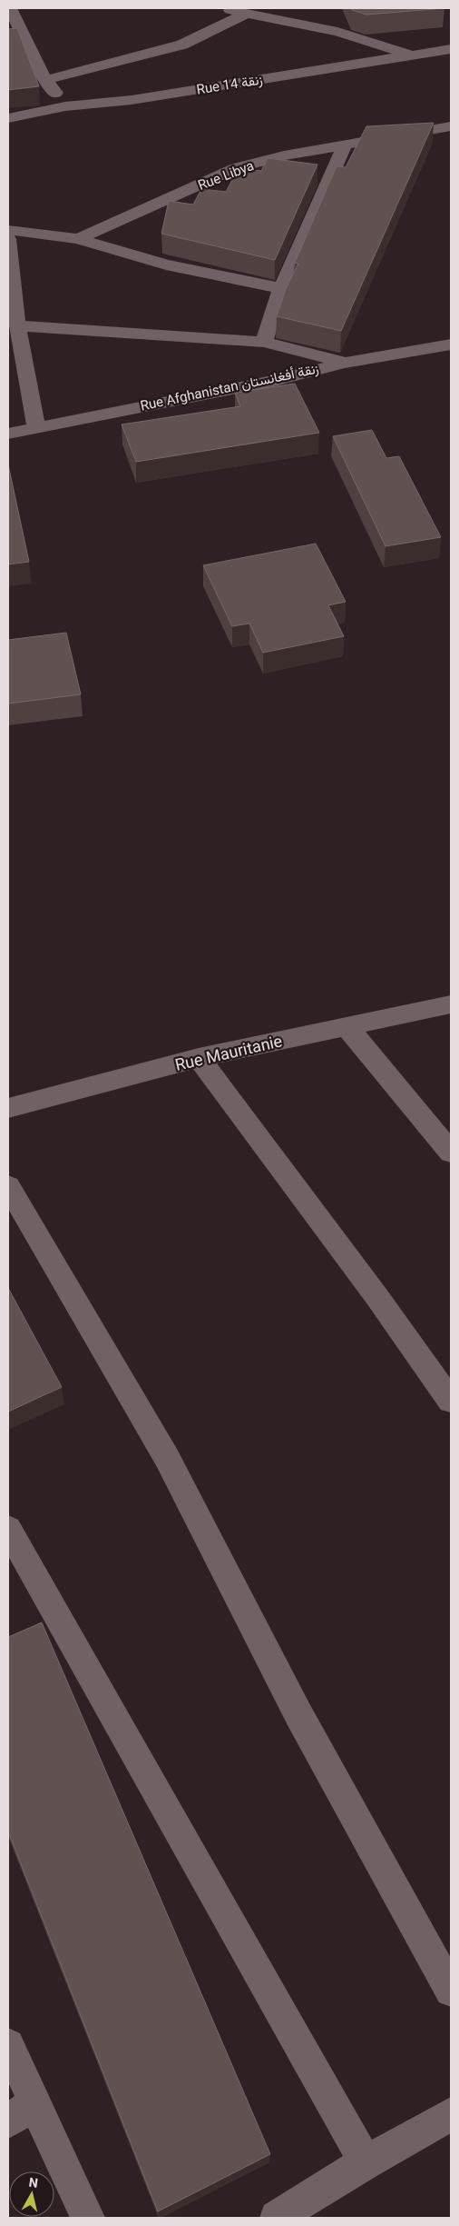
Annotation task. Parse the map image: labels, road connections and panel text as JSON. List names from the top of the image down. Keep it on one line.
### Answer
{"streets":{"street":["Rue 14 زنقة","Rue Libya","Rue Afghanistan زنقة أفغانستان","Rue Mauritanie"]},"north":"top"}
